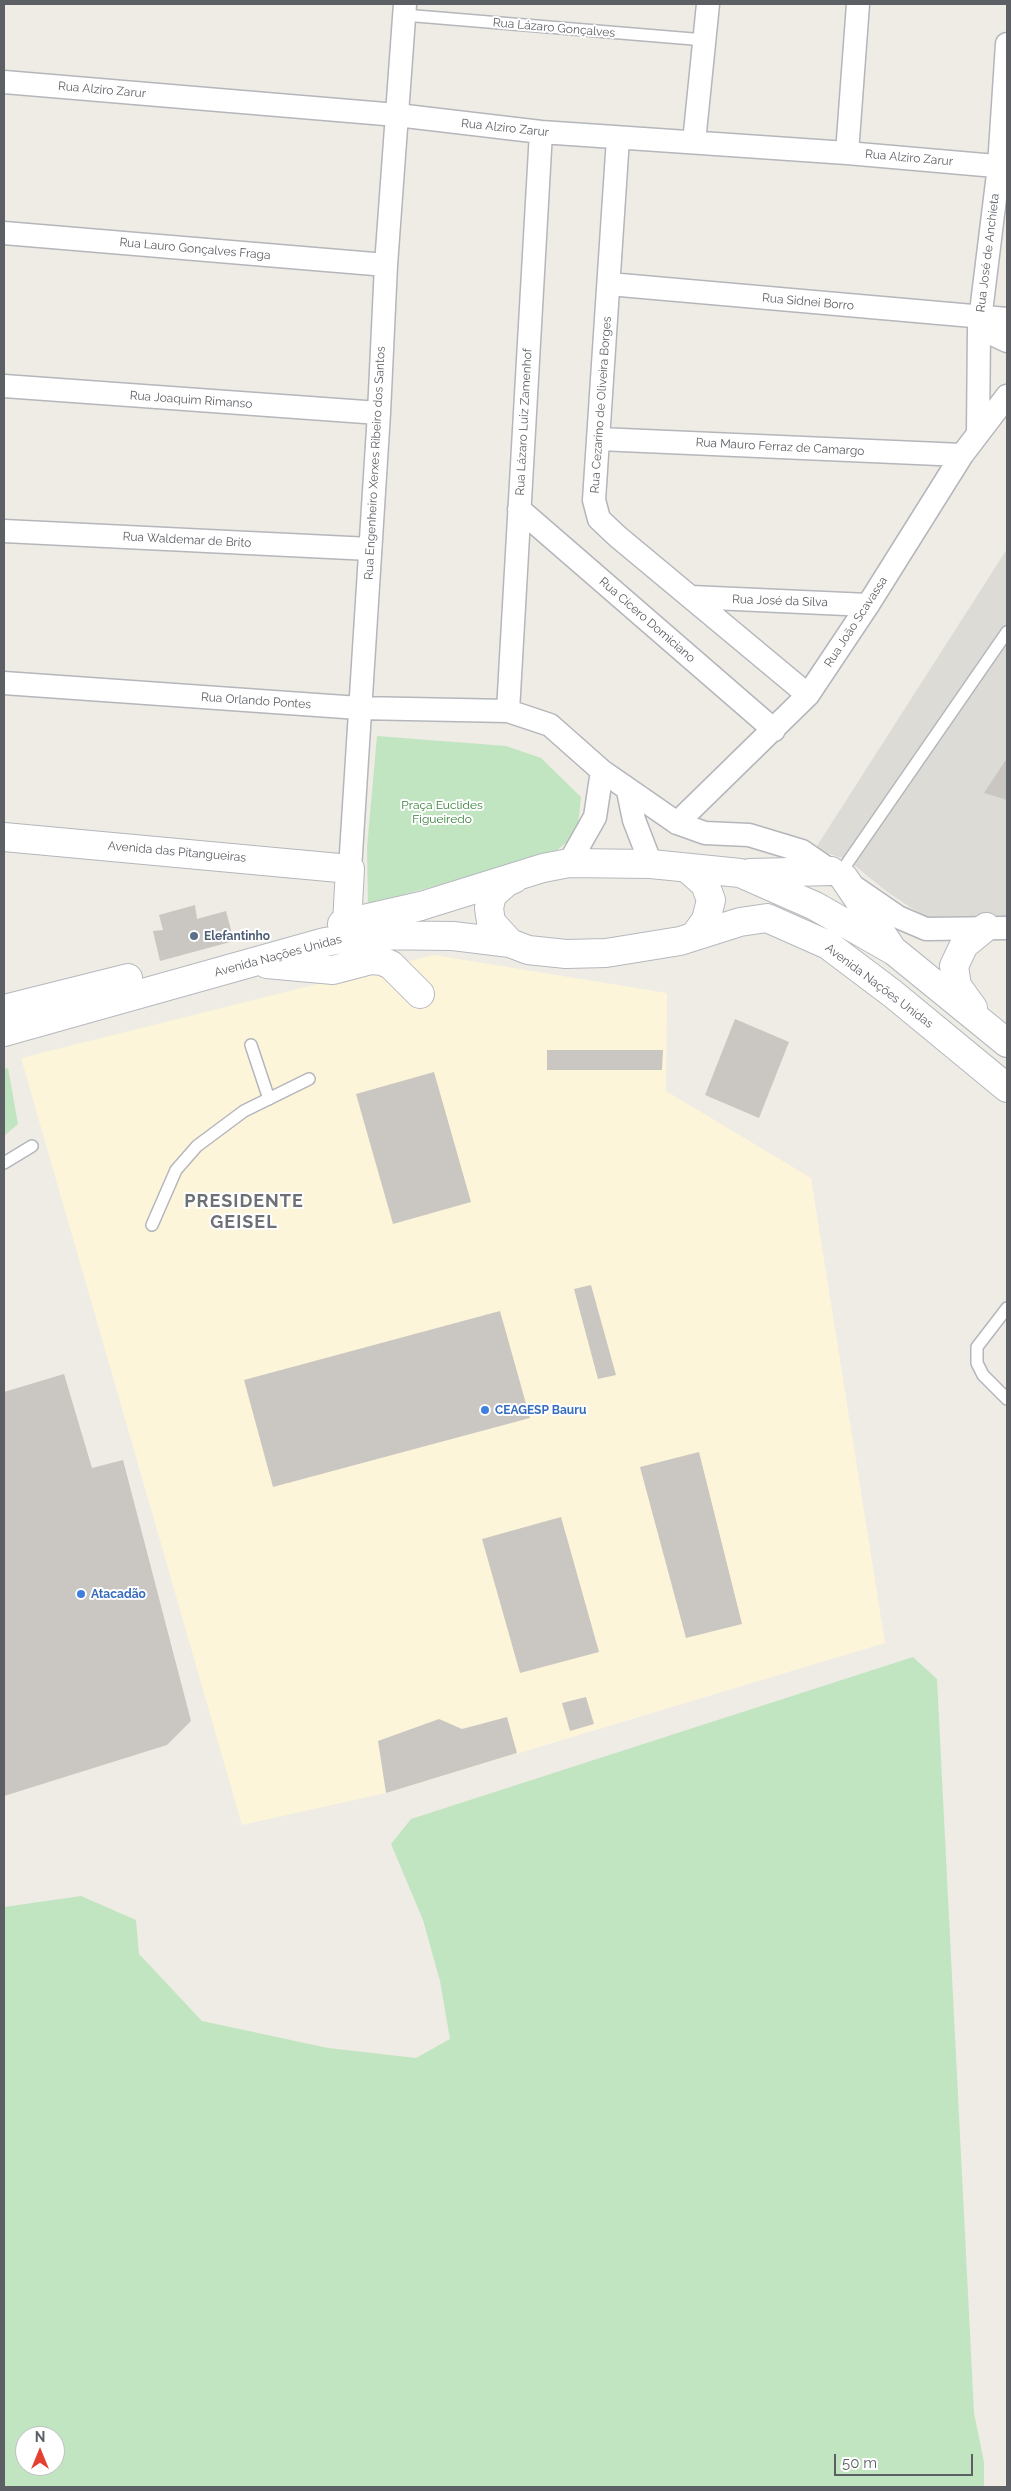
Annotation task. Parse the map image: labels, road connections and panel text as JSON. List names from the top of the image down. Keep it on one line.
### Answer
{"streets":{"main road":["Rua Engenheiro Xerxes Ribeiro dos Santos","Avenida das Pitangueiras","Avenida Nações Unidas"],"street":["Rua Alziro Zarur","Rua Lauro Gonçalves Fraga","Rua José de Anchieta","Rua Sidnei Borro","Rua Joaquim Rimanso","Rua Cezarino de Oliveira Borges","Rua Lázaro Luiz Zamenhof","Rua Mauro Ferraz de Camargo","Rua Waldemar de Brito","Rua José da Silva","Rua Cícero Domiciano","Rua João Scavassa","Rua Orlando Pontes"],"lane":["Rua Lázaro Gonçalves"]},"crossings":[["Rua Lázaro Gonçalves","Rua Engenheiro Xerxes Ribeiro dos Santos"],["Rua Alziro Zarur","Rua José de Anchieta"],["Rua Alziro Zarur","Rua Cezarino de Oliveira Borges"],["Rua Alziro Zarur","Rua Lázaro Luiz Zamenhof"],["Rua Alziro Zarur","Rua Engenheiro Xerxes Ribeiro dos Santos"],["Rua Lauro Gonçalves Fraga","Rua Engenheiro Xerxes Ribeiro dos Santos"],["Rua José de Anchieta","Rua Sidnei Borro"],["Rua José de Anchieta","Rua João Scavassa"],["Rua Sidnei Borro","Rua Cezarino de Oliveira Borges"],["Rua Joaquim Rimanso","Rua Engenheiro Xerxes Ribeiro dos Santos"],["Rua Cezarino de Oliveira Borges","Rua Mauro Ferraz de Camargo"],["Rua Cezarino de Oliveira Borges","Rua José da Silva"],["Rua Cezarino de Oliveira Borges","Rua João Scavassa"],["Rua Lázaro Luiz Zamenhof","Rua Cícero Domiciano"],["Rua Lázaro Luiz Zamenhof","Rua Orlando Pontes"],["Rua Mauro Ferraz de Camargo","Rua João Scavassa"],["Rua Engenheiro Xerxes Ribeiro dos Santos","Rua Waldemar de Brito"],["Rua Engenheiro Xerxes Ribeiro dos Santos","Rua Orlando Pontes"],["Rua Engenheiro Xerxes Ribeiro dos Santos","Avenida das Pitangueiras"],["Rua Engenheiro Xerxes Ribeiro dos Santos","Avenida Nações Unidas"],["Rua José da Silva","Rua João Scavassa"],["Rua Cícero Domiciano","Rua João Scavassa"],["Rua João Scavassa","Rua Orlando Pontes"]],"districts":["PRESIDENTE GEISEL"],"parks":["Praça Euclides Figueiredo"],"places":["Elefantinho","CEAGESP Bauru","Atacadão"],"scale_bar":"50 m","north":"top"}
